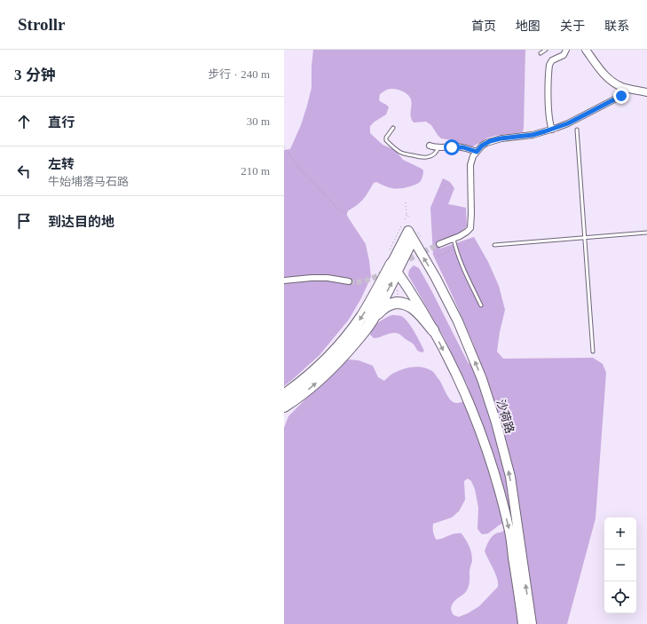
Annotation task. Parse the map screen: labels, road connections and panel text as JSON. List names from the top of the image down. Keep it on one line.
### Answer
{"streets":{"main road":["沙荷路"]},"page":{"header":"Strollr","nav":["首页","地图","关于","联系"],"heading":["3 分钟","步行 · 240 m"],"list":[["直行","30 m"],["左转","牛始埔落马石路","210 m"],"到达目的地"],"map_buttons":["+","−"]}}
